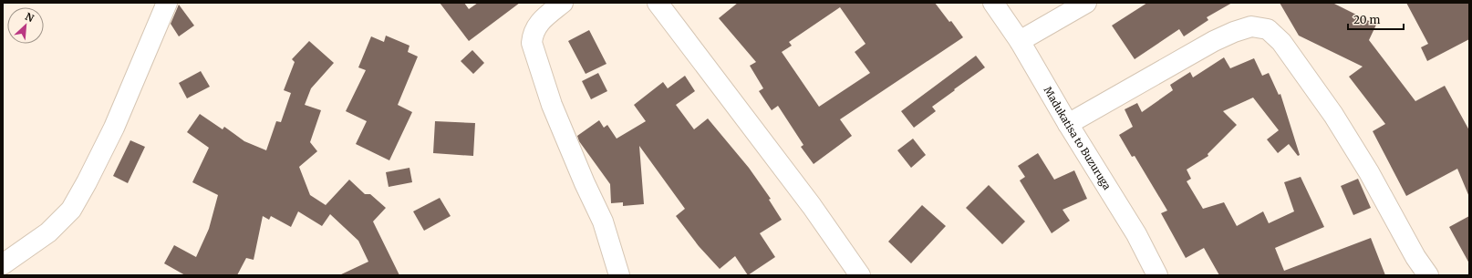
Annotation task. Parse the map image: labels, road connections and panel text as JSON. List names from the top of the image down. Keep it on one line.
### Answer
{"streets":{"street":["Madukatisa to Buzuruga"]},"scale_bar":"20 m","north":"top right"}
